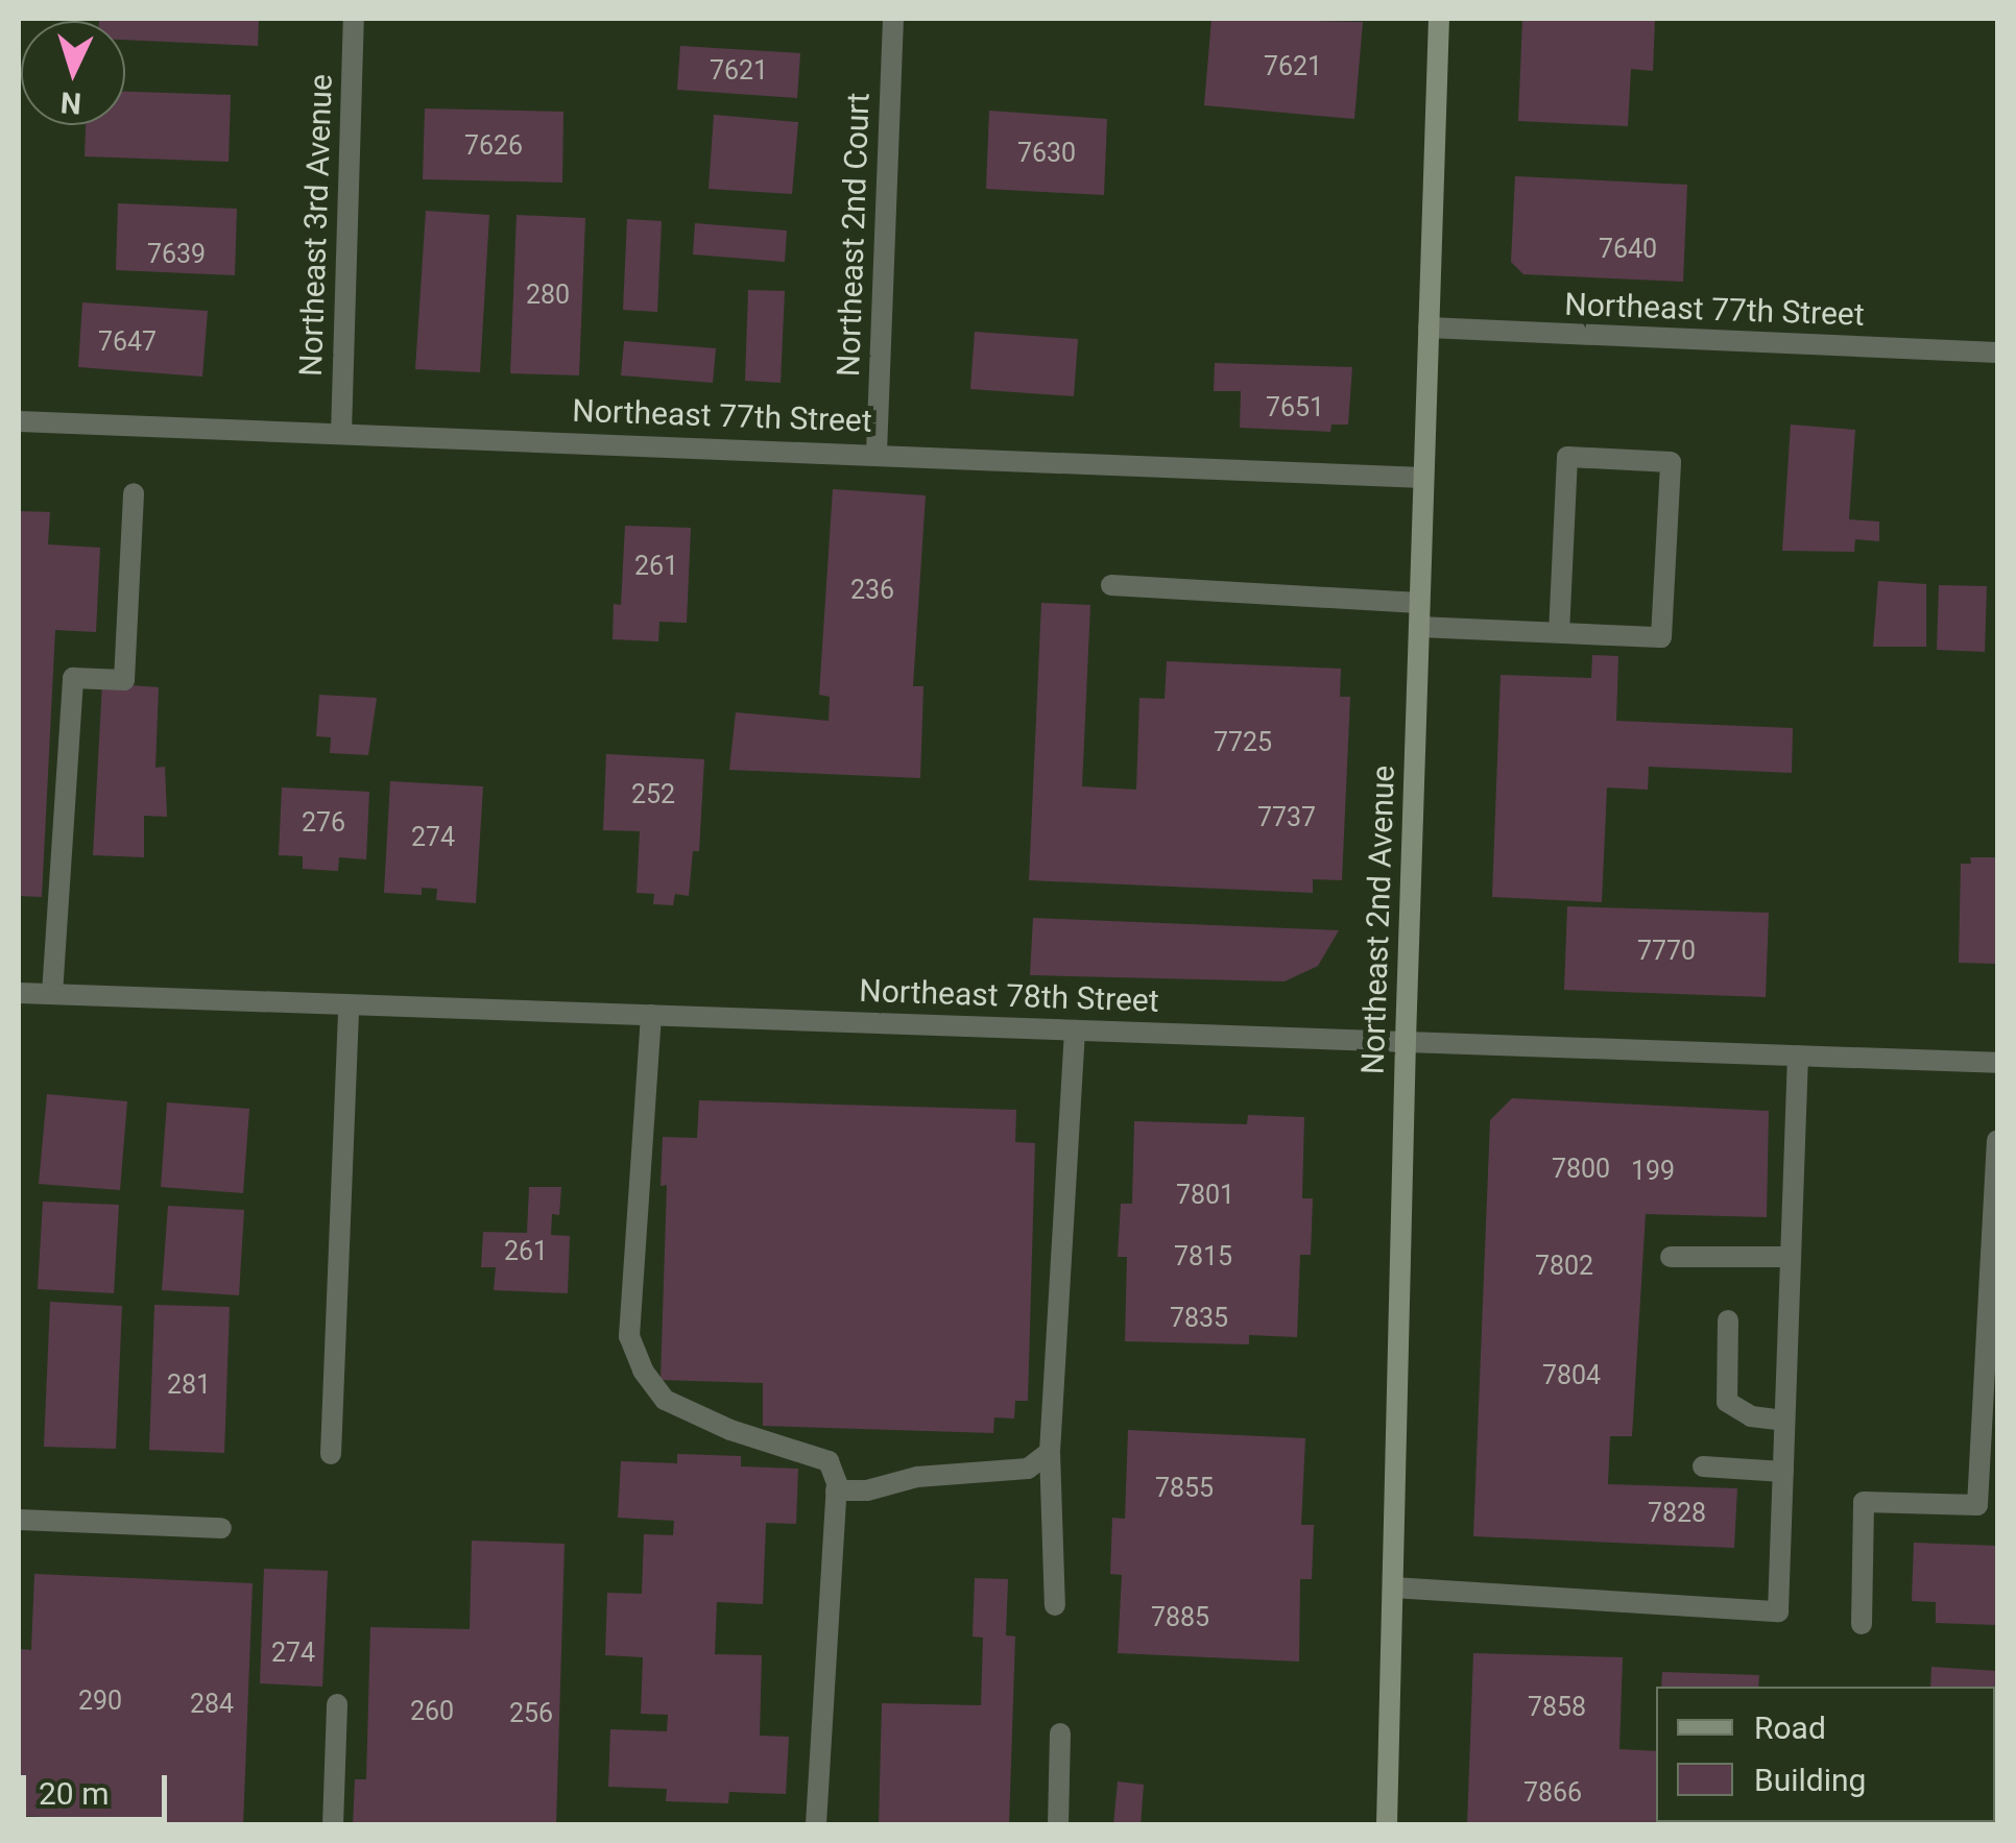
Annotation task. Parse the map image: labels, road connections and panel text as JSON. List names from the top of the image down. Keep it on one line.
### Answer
{"streets":{"main road":["Northeast 2nd Avenue"],"street":["Northeast 3rd Avenue","Northeast 2nd Court","Northeast 77th Street","Northeast 78th Street"]},"crossings":[["Northeast 3rd Avenue","Northeast 77th Street"],["Northeast 2nd Court","Northeast 77th Street"],["Northeast 77th Street","Northeast 2nd Avenue"],["Northeast 2nd Avenue","Northeast 78th Street"]],"house_numbers":["7621","7621","7626","7630","7640","7639","280","7647","7651","261","236","7725","252","7737","276","274","7770","7800","199","7801","261","7815","7802","7835","7804","281","7855","7828","7885","274","290","284","7858","260","256","7866"],"legend":["Road","Building"],"scale_bar":"20 m","north":"bottom"}
